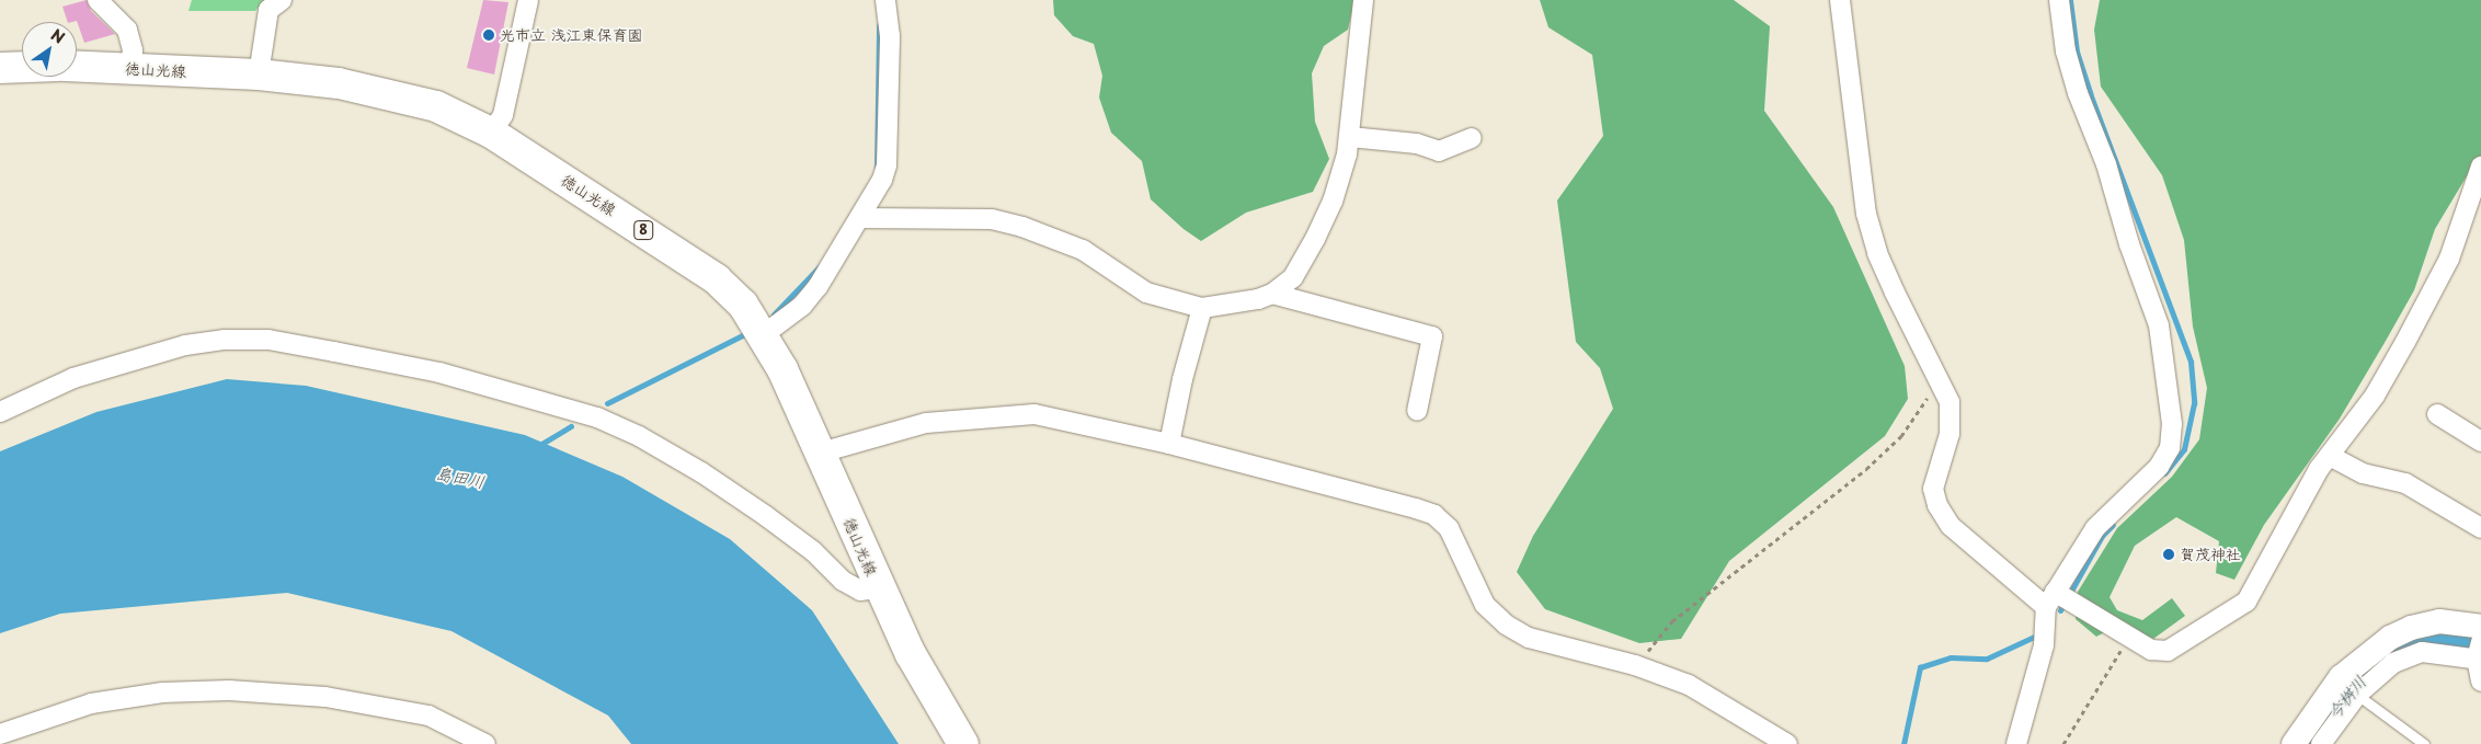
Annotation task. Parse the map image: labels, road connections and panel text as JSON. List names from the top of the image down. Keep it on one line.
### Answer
{"streets":{"main road":["徳山光線","8"]},"water":["島田川","今桝川"],"places":["光市立 浅江東保育園","賀茂神社"],"north":"top right"}
